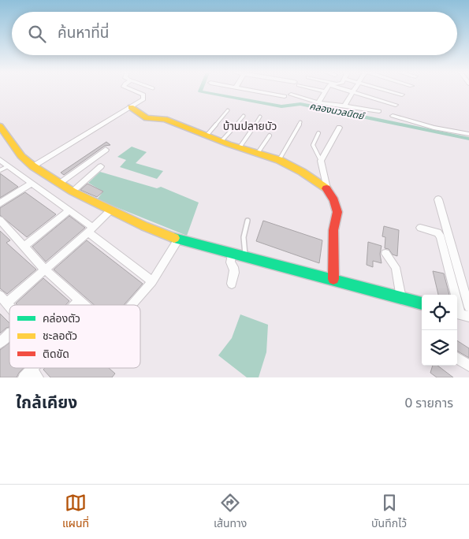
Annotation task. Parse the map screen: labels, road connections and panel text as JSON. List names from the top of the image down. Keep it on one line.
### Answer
{"districts":["บ้านปลายบัว"],"water":["คลองนวลนิตย์"],"legend":["คล่องตัว","ชะลอตัว","ติดขัด"],"page":{"search":"ค้นหาที่นี่","heading":["ใกล้เคียง","0 รายการ"],"nav":["แผนที่","เส้นทาง","บันทึกไว้"]}}
